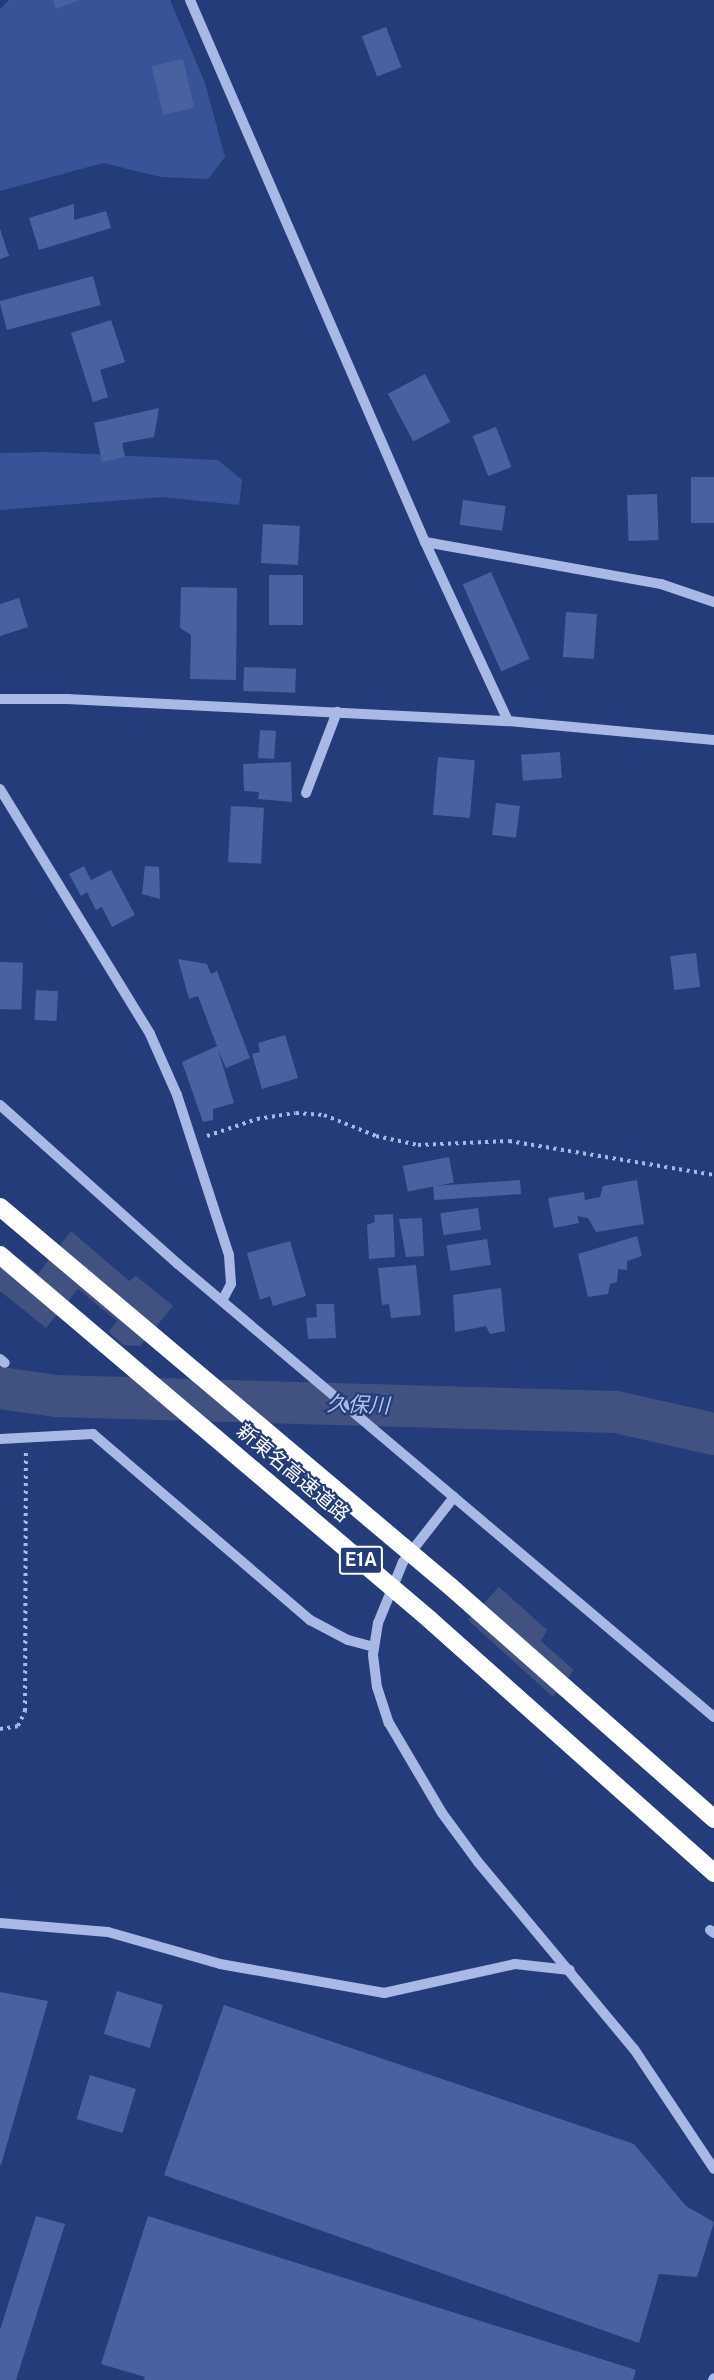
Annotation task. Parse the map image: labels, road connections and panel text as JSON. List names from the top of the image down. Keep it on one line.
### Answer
{"streets":{"highway":["新東名高速道路","E1A"]},"water":["久保川"]}
